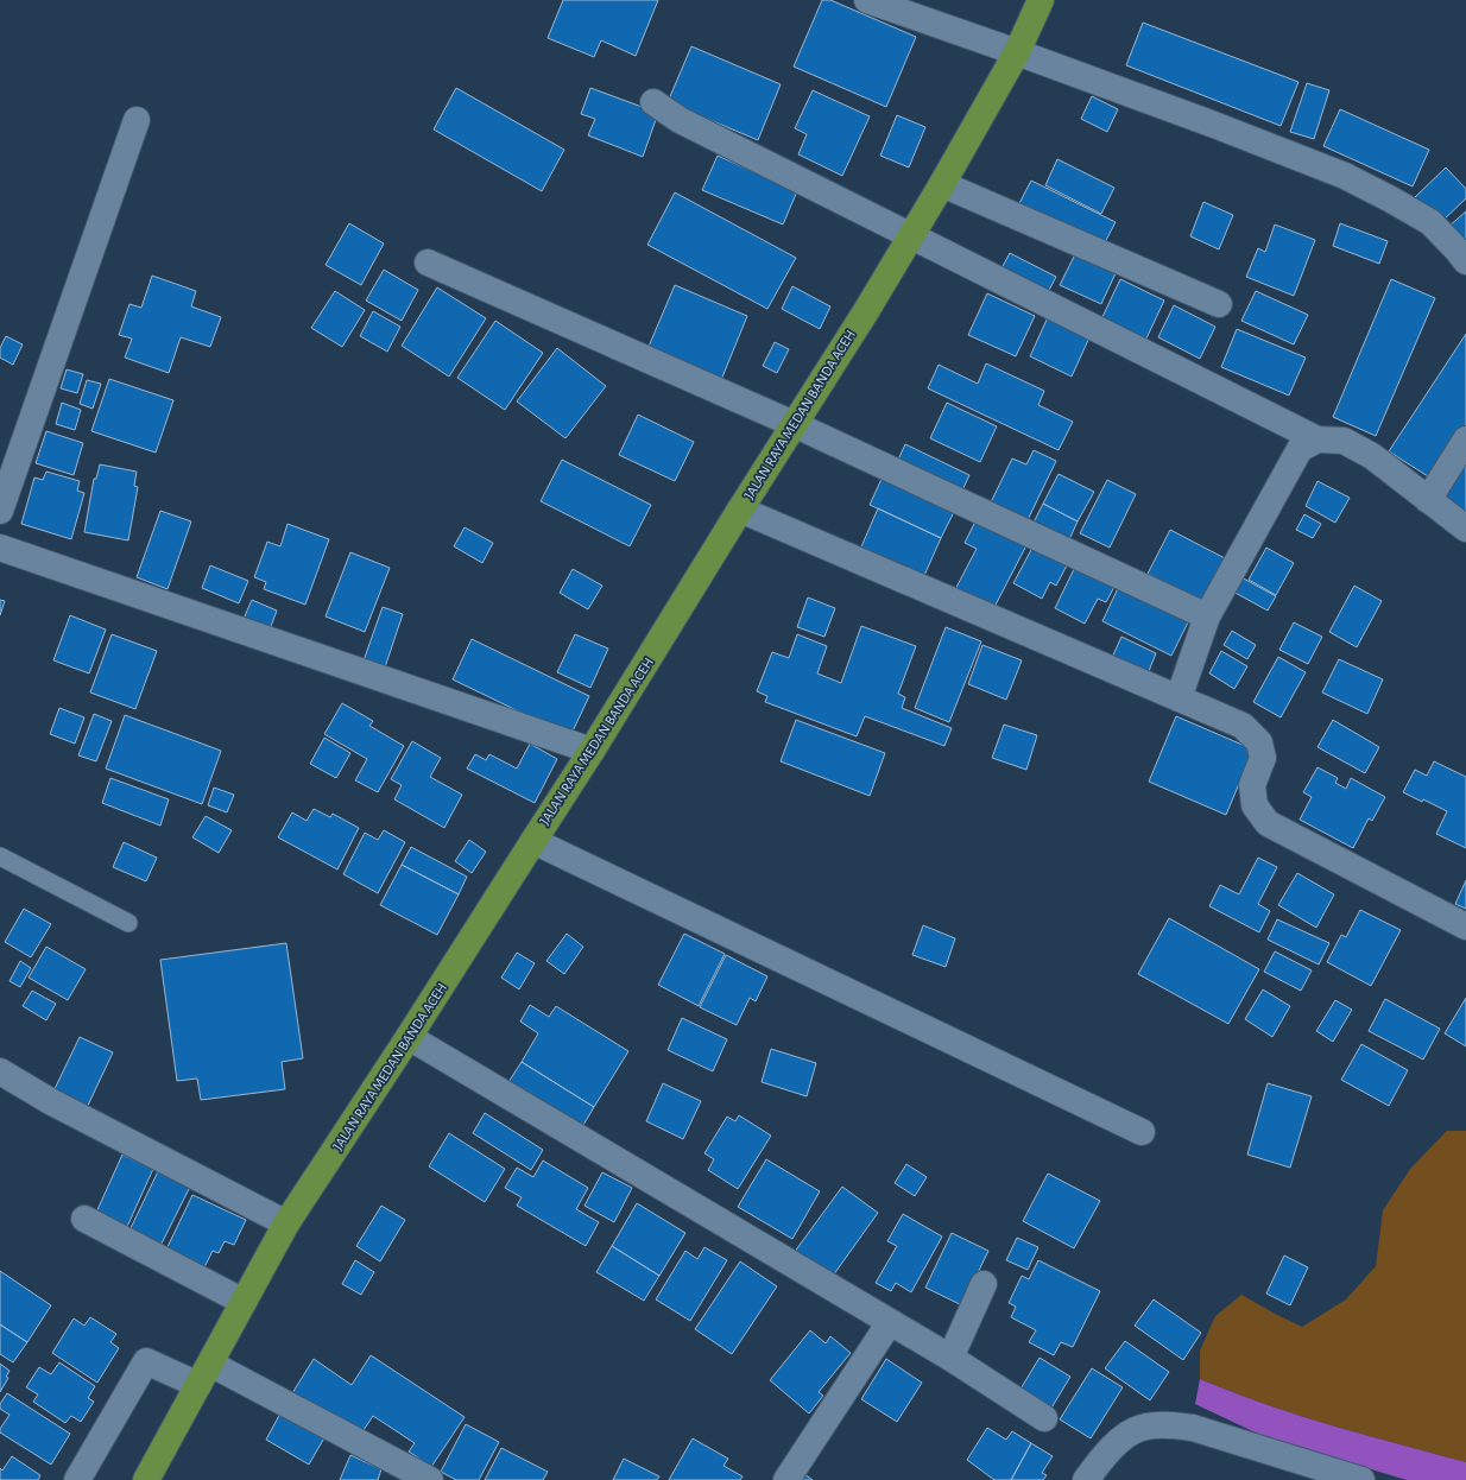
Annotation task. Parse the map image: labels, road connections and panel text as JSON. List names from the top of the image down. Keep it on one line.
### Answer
{"streets":{"highway":["JALAN RAYA MEDAN BANDA ACEH"]}}
